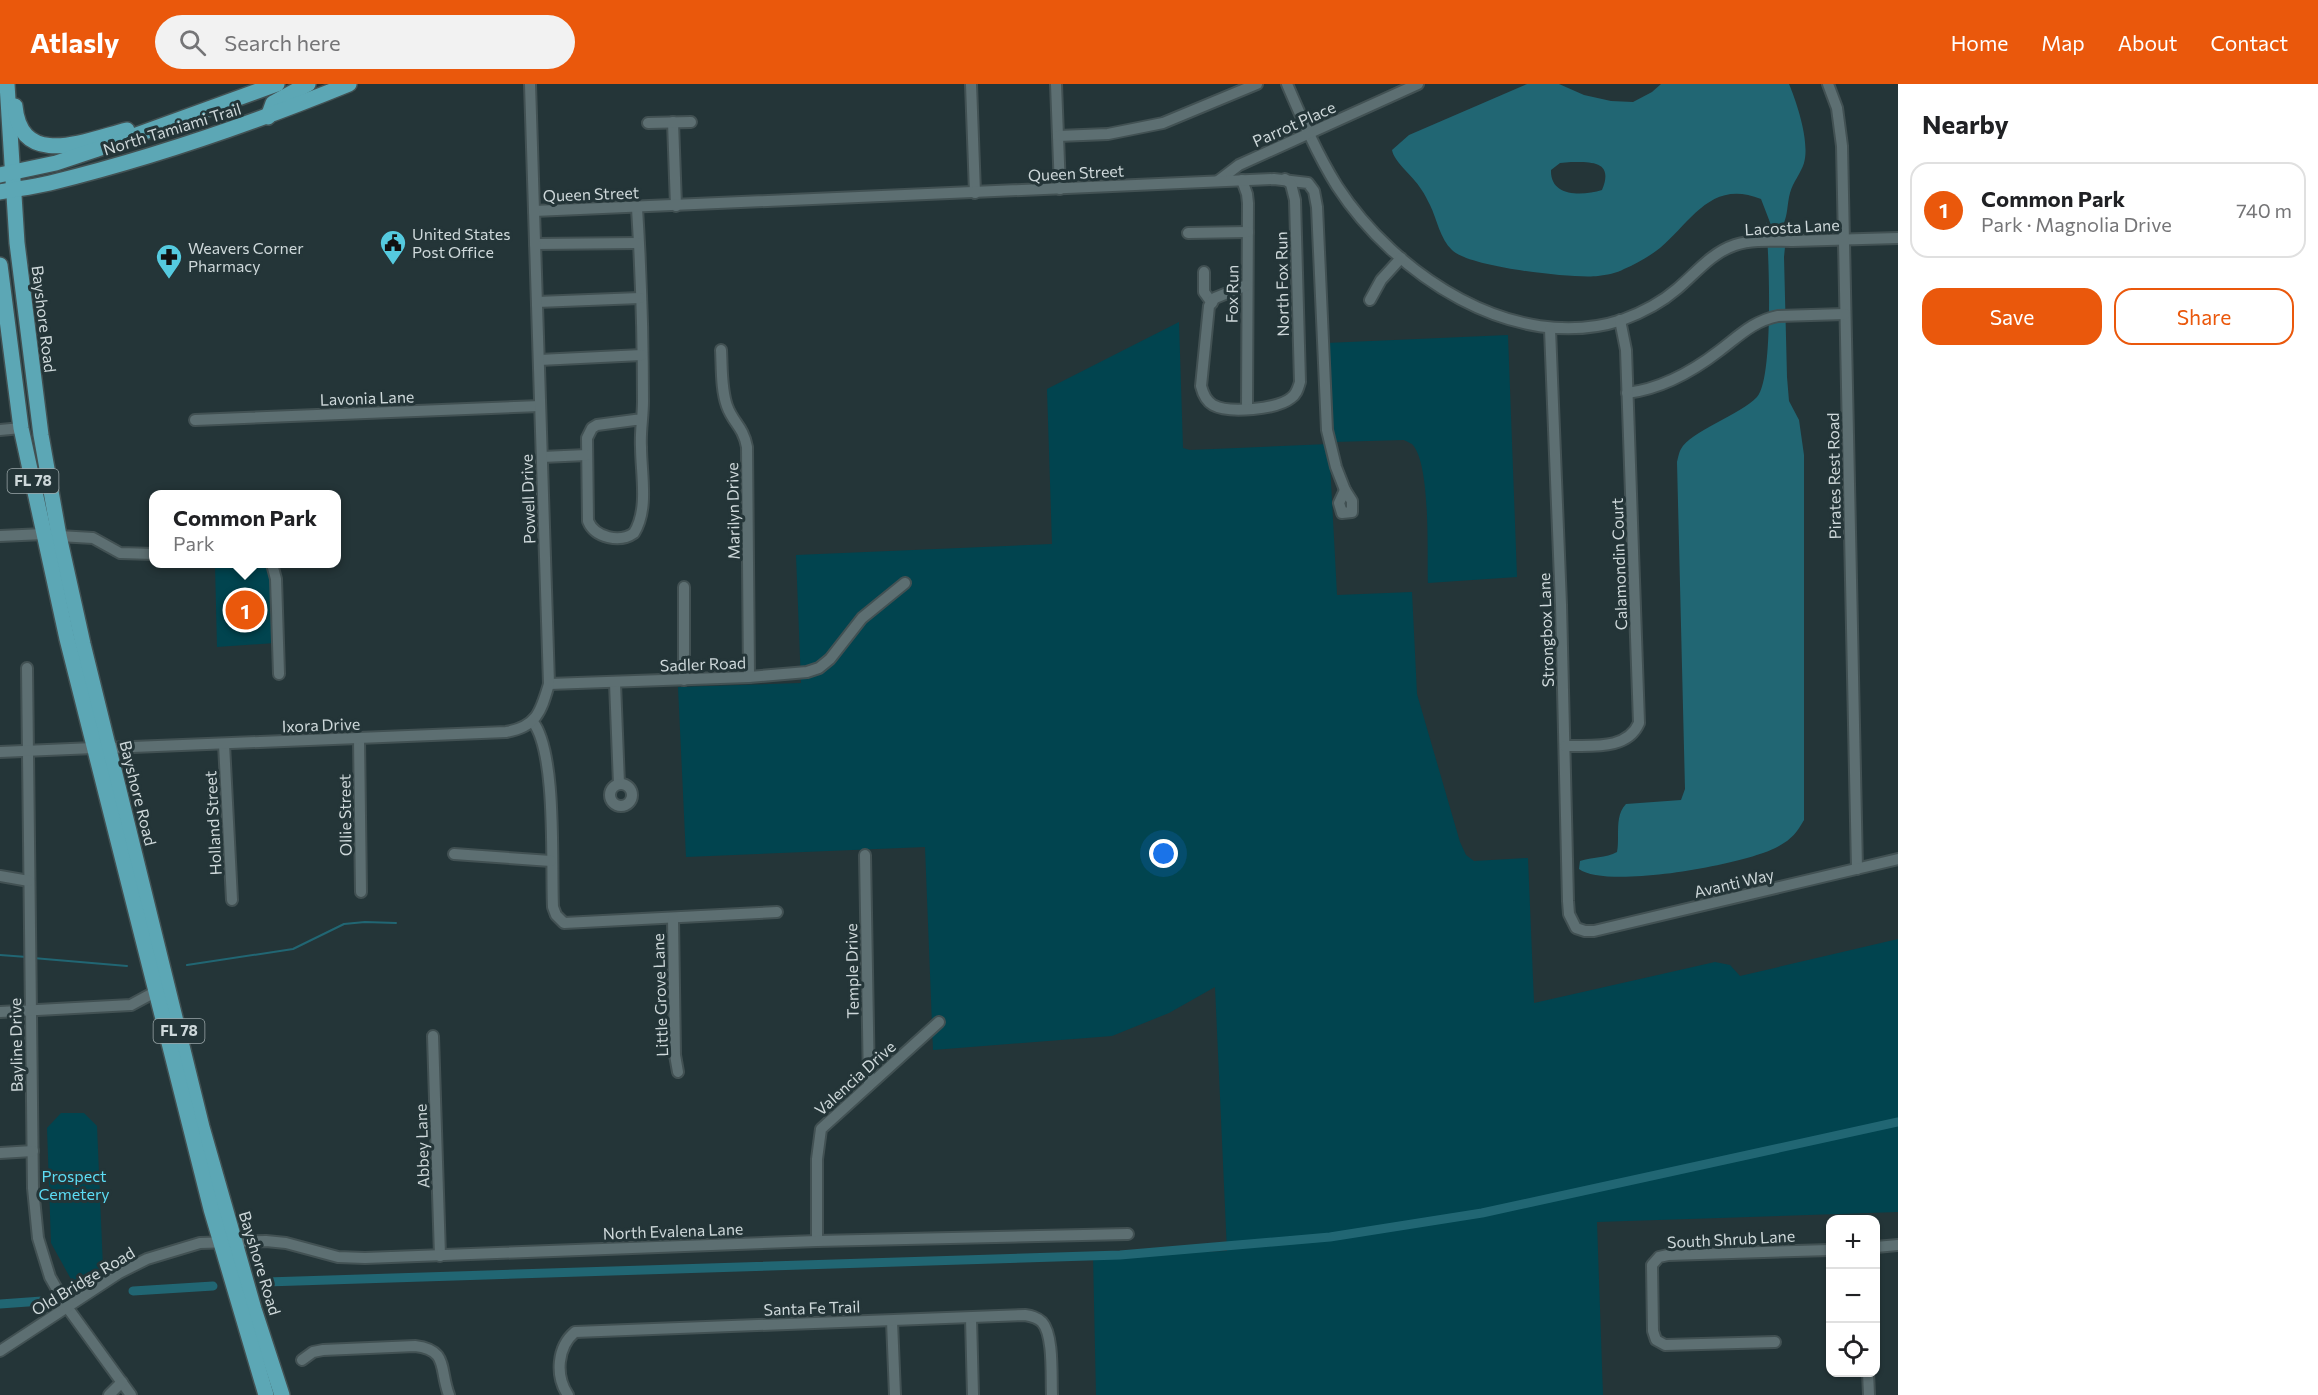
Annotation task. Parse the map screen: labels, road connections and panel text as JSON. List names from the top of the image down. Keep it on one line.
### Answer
{"streets":{"main road":["North Tamiami Trail","Bayshore Road","FL 78"],"street":["Parrot Place","Queen Street","Lacosta Lane","North Fox Run","Fox Run","Lavonia Lane","Pirates Rest Road","Powell Drive","Marilyn Drive","Calamondin Court","Strongbox Lane","Sadler Road","Ixora Drive","Ollie Street","Holland Street","Avanti Way","Temple Drive","Little Grove Lane","Bayline Drive","Valencia Drive","Abbey Lane","North Evalena Lane","South Shrub Lane","Old Bridge Road","Santa Fe Trail"]},"crossings":[["Parrot Place","Queen Street"],["Parrot Place","Lacosta Lane"],["North Tamiami Trail","Bayshore Road"],["North Tamiami Trail","FL 78"],["Queen Street","North Fox Run"],["Queen Street","Fox Run"],["Queen Street","Powell Drive"],["Lacosta Lane","Pirates Rest Road"],["Lacosta Lane","Calamondin Court"],["Lacosta Lane","Strongbox Lane"],["North Fox Run","Fox Run"],["Bayshore Road","FL 78"],["Bayshore Road","Ixora Drive"],["Bayshore Road","North Evalena Lane"],["Bayshore Road","Old Bridge Road"],["Lavonia Lane","Powell Drive"],["Pirates Rest Road","Avanti Way"],["Powell Drive","Sadler Road"],["Powell Drive","Ixora Drive"],["Marilyn Drive","Sadler Road"],["Calamondin Court","Strongbox Lane"],["Strongbox Lane","Avanti Way"],["Ixora Drive","Ollie Street"],["Ixora Drive","Holland Street"],["Ixora Drive","Bayline Drive"],["Temple Drive","Valencia Drive"],["Bayline Drive","Old Bridge Road"],["Valencia Drive","North Evalena Lane"],["Abbey Lane","North Evalena Lane"],["North Evalena Lane","Old Bridge Road"]],"parks":["Prospect Cemetery"],"places":{"public building":["United States Post Office"],"pharmacy":["Weavers Corner Pharmacy"]},"page":{"header":"Atlasly","search":"Search here","nav":["Home","Map","About","Contact"],"heading":"Nearby","list":[{"mark":"1","name":"Common Park","note":"Park · Magnolia Drive","value":"740 m"}],"buttons":["Save","Share"],"popup":["Common Park","Park"],"pins":"1","map_buttons":["+","−"]}}
